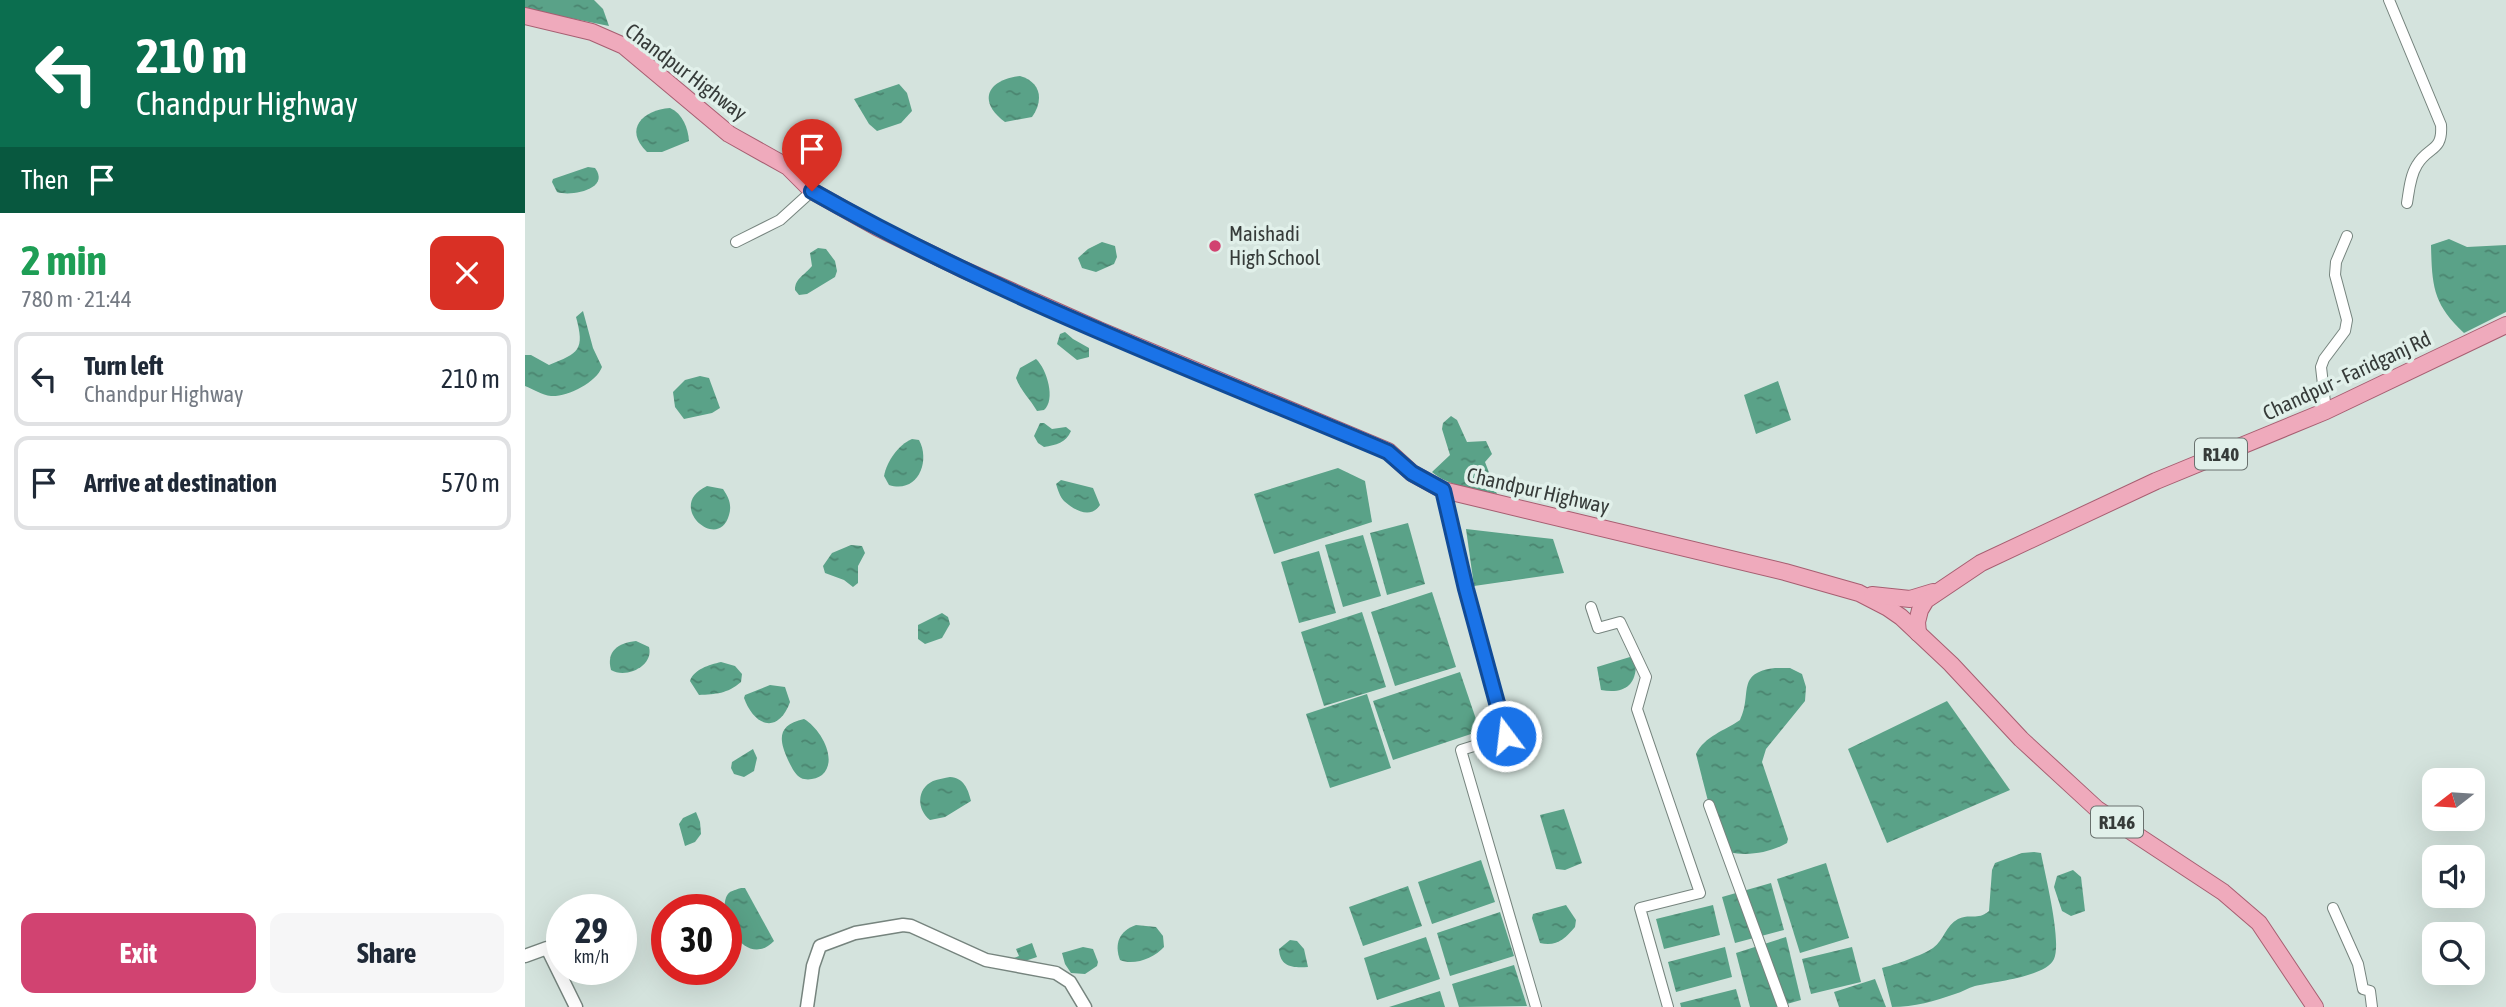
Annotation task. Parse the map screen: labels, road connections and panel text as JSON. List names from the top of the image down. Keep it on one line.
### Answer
{"streets":{"main road":["Chandpur Highway","Chandpur - Faridganj Rd","R140","R146"]},"crossings":[["Chandpur Highway","R140"],["Chandpur - Faridganj Rd","R140"],["R140","R146"]],"places":["Maishadi High School"],"north":"left","page":{"turn":["210 m","Chandpur Highway"],"then":"Then","heading":["2 min","780 m · 21:44"],"list":[{"name":"Turn left","note":"Chandpur Highway","value":"210 m"},{"name":"Arrive at destination","value":"570 m"}],"speed":"29 km/h","limit":"30","buttons":["Exit","Share"]}}
